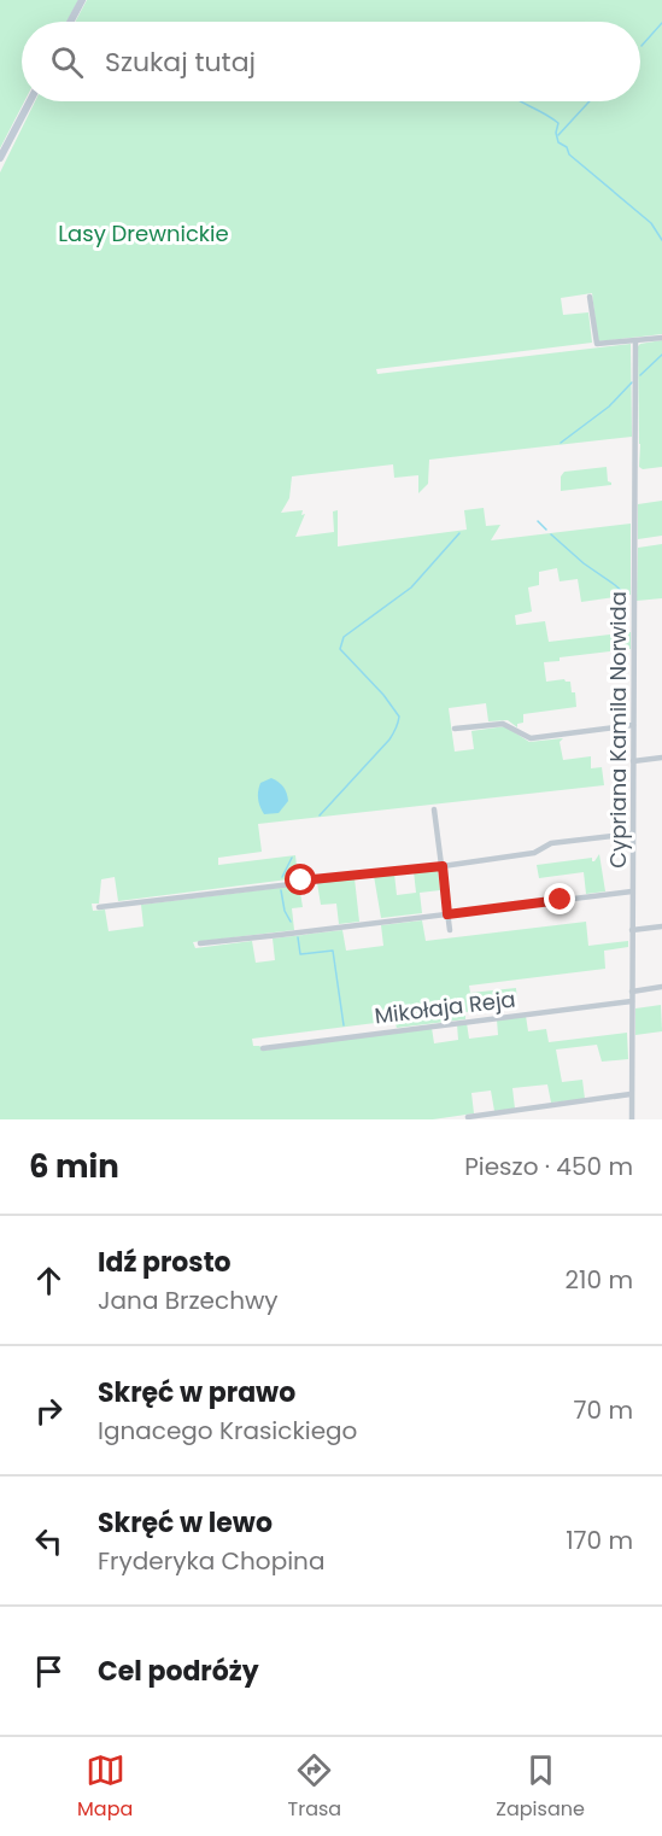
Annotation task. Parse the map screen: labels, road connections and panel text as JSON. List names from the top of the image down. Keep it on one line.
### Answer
{"streets":{"street":["Cypriana Kamila Norwida","Mikołaja Reja"]},"crossings":[["Cypriana Kamila Norwida","Mikołaja Reja"]],"parks":["Lasy Drewnickie"],"page":{"search":"Szukaj tutaj","heading":["6 min","Pieszo · 450 m"],"list":[["Idź prosto","Jana Brzechwy","210 m"],["Skręć w prawo","Ignacego Krasickiego","70 m"],["Skręć w lewo","Fryderyka Chopina","170 m"],"Cel podróży"],"nav":["Mapa","Trasa","Zapisane"]}}
